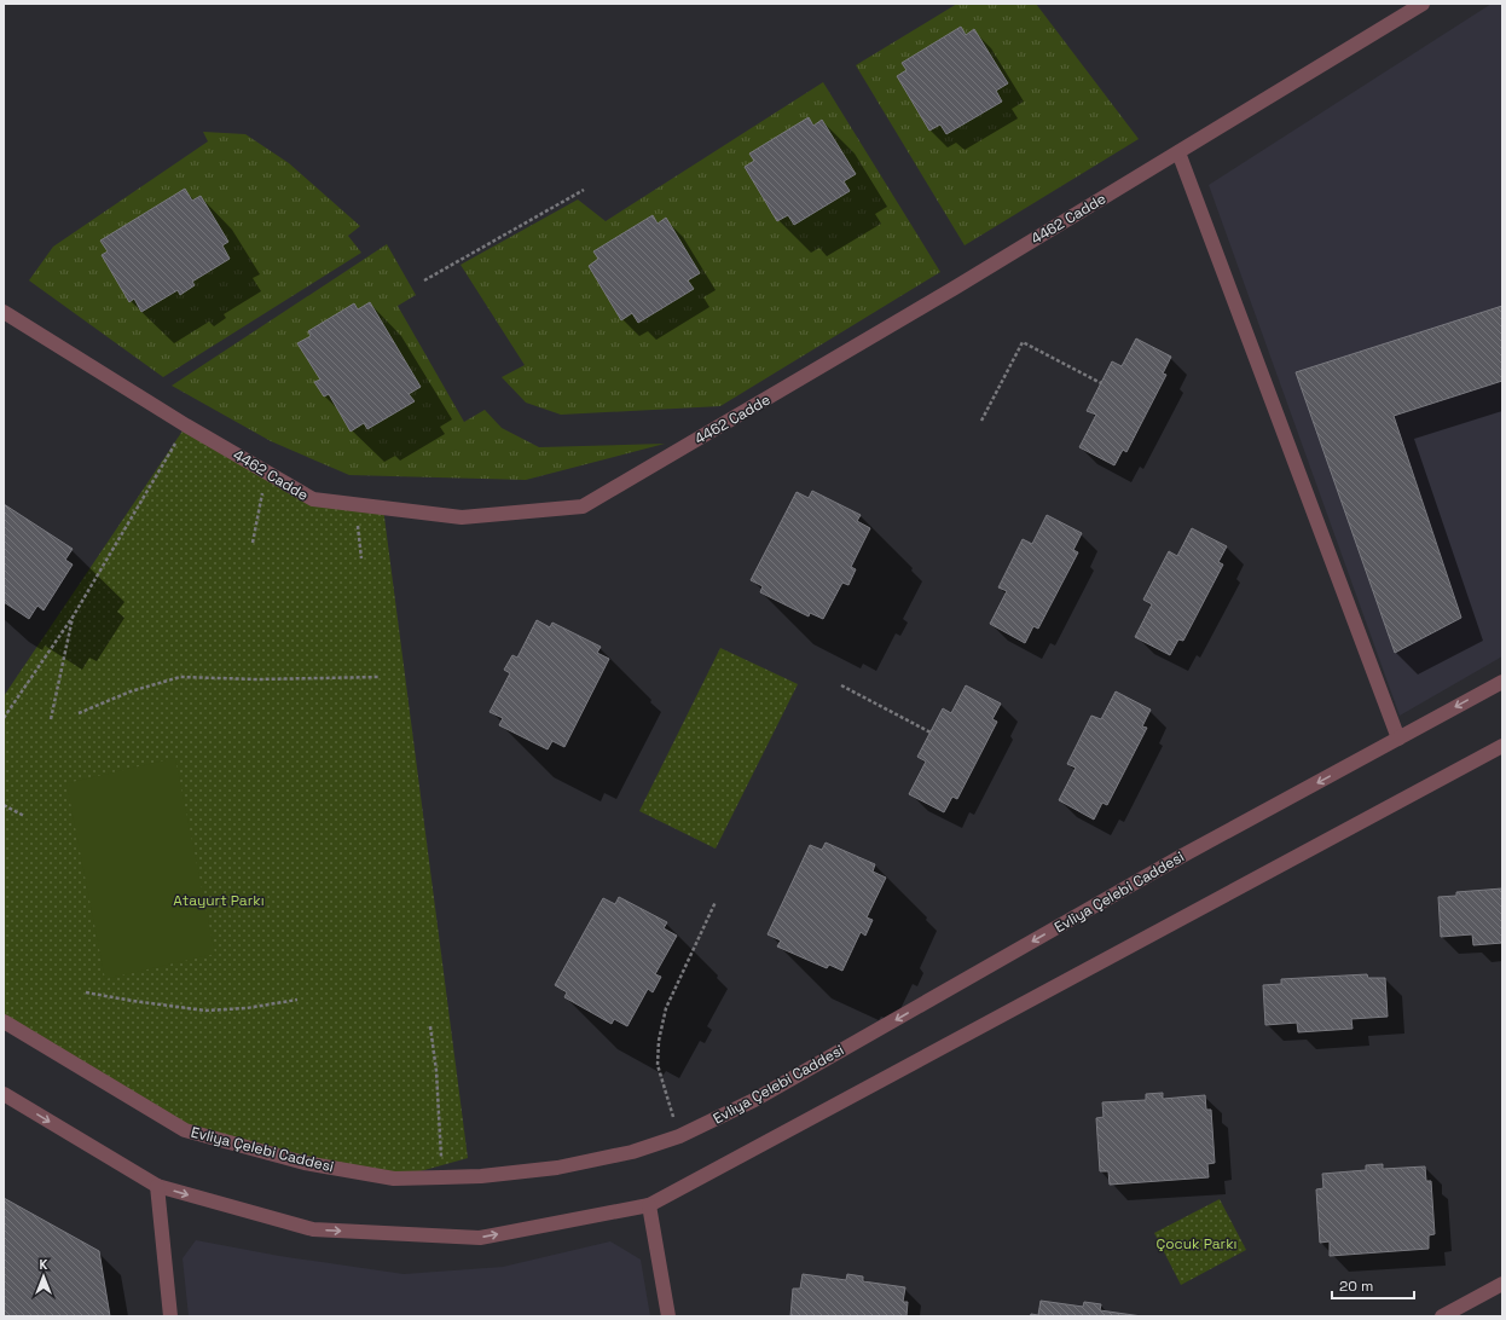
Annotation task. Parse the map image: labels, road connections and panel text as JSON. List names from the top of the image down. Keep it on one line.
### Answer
{"streets":{"street":["4462 Cadde","Evliya Çelebi Caddesi"]},"parks":["Atayurt Parkı","Çocuk Parkı"],"scale_bar":"20 m","north":"top"}
